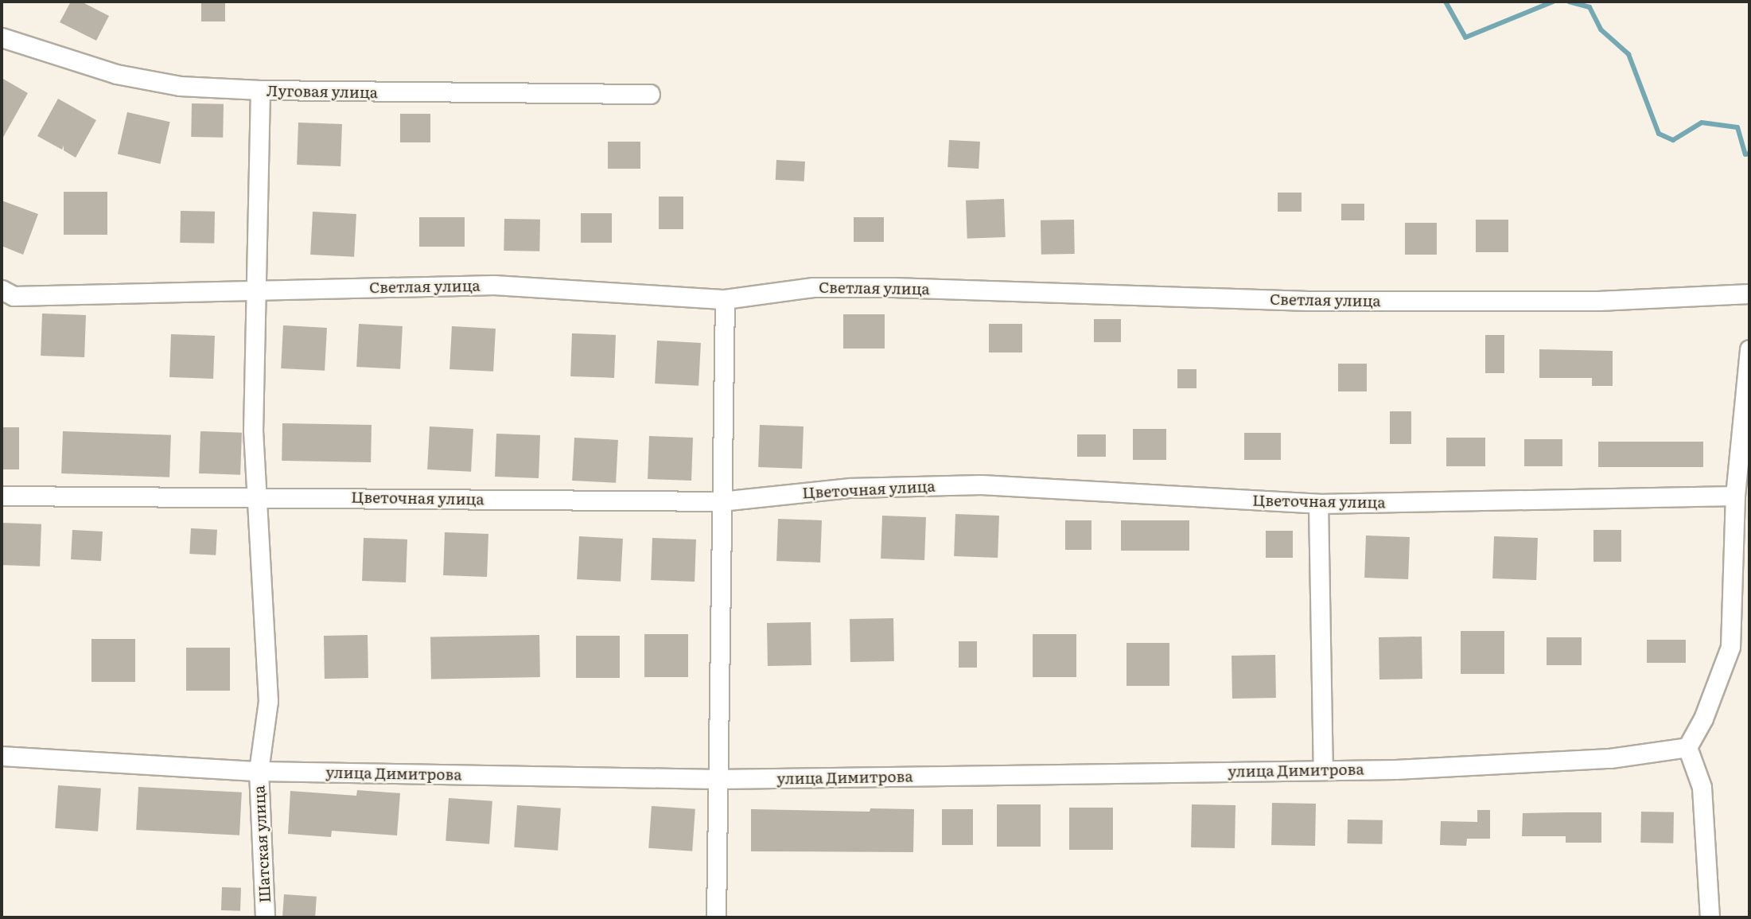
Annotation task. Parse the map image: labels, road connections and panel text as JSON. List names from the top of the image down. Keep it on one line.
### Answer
{"streets":{"street":["Луговая улица","Светлая улица","Цветочная улица","улица Димитрова","Шатская улица"]},"crossings":[["Луговая улица","Шатская улица"],["Светлая улица","Шатская улица"],["Цветочная улица","Шатская улица"],["улица Димитрова","Шатская улица"]]}
